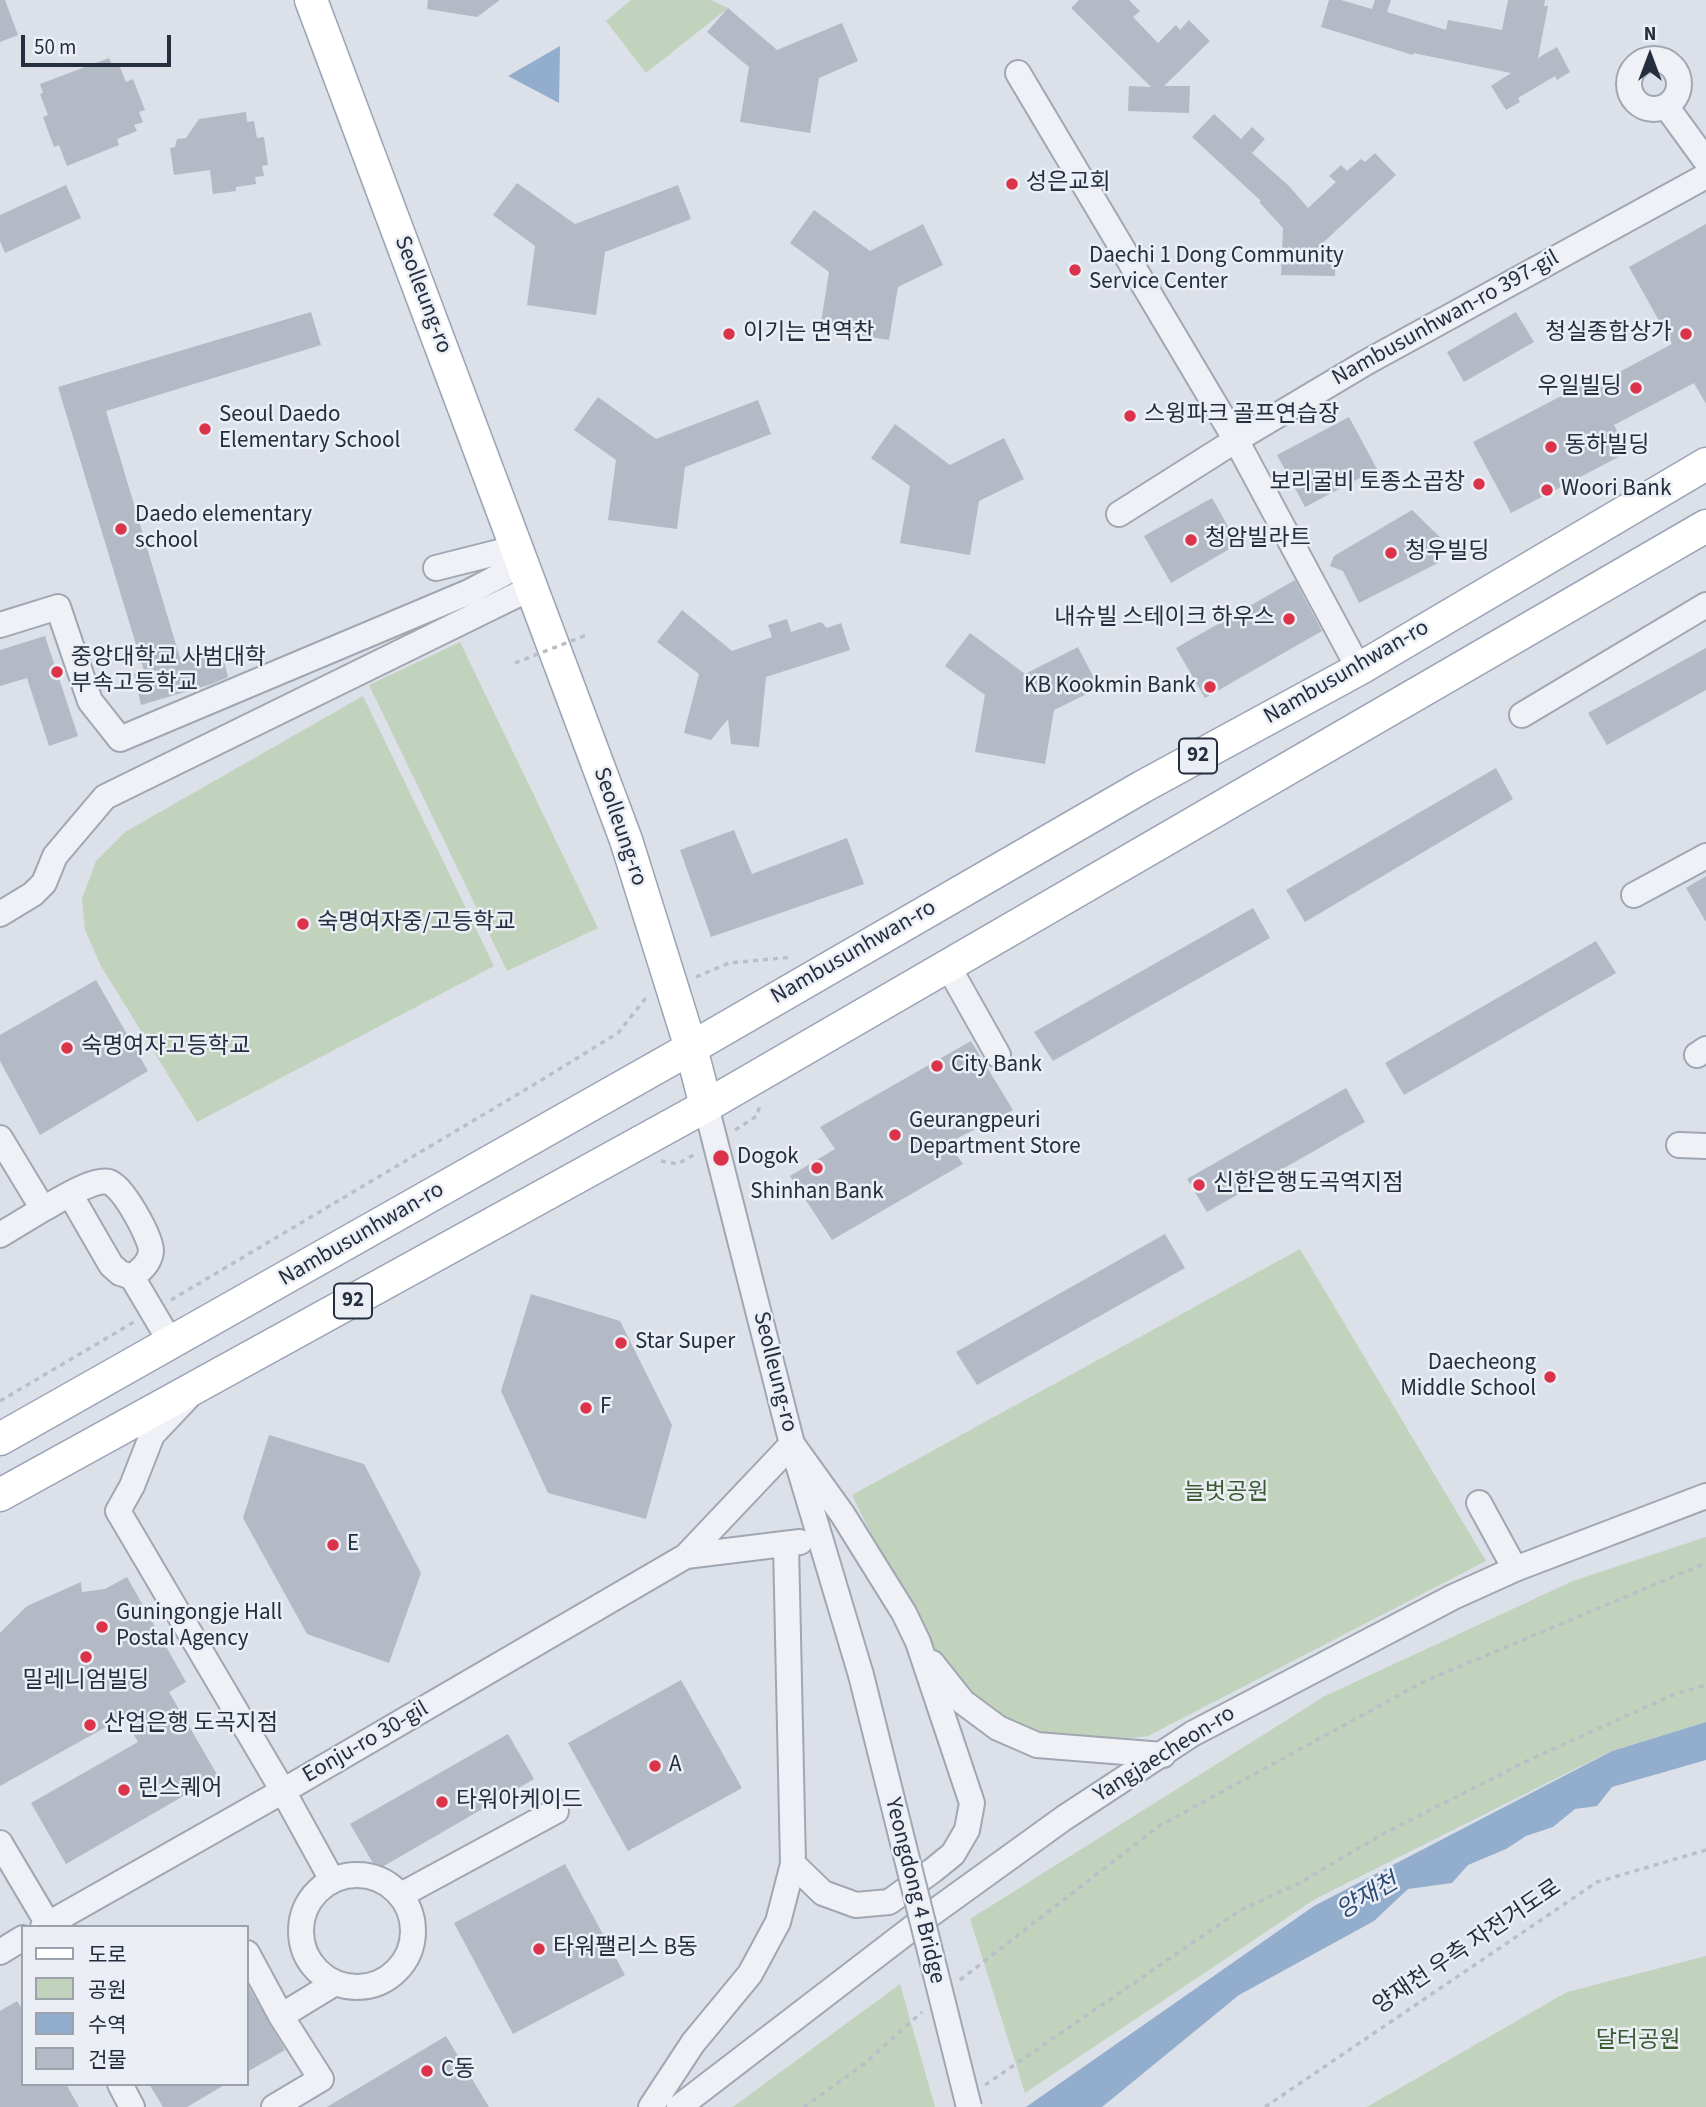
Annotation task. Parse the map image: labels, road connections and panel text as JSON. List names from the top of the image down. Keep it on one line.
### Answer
{"streets":{"main road":["Seolleung-ro","Nambusunhwan-ro","92"],"street":["Nambusunhwan-ro 397-gil","Eonju-ro 30-gil","Yangjaecheon-ro","Yeongdong 4 Bridge"],"path":["양재천 우측 자전거도로"]},"crossings":[["Seolleung-ro","Nambusunhwan-ro"],["Seolleung-ro","92"],["Seolleung-ro","Yeongdong 4 Bridge"]],"water":["양재천"],"parks":["늘벗공원","달터공원"],"places":["성은교회","Daechi 1 Dong Community Service Center","이기는 면역찬","청실종합상가","우일빌딩","스윙파크 골프연습장","Seoul Daedo Elementary School","동하빌딩","보리굴비 토종소곱창","Woori Bank","Daedo elementary school","청암빌라트","청우빌딩","내슈빌 스테이크 하우스","중앙대학교 사범대학 부속고등학교","KB Kookmin Bank","숙명여자중/고등학교","숙명여자고등학교","City Bank","Geurangpeuri Department Store","Dogok","Shinhan Bank","신한은행도곡역지점","Star Super","Daecheong Middle School","F","E","Guningongje Hall Postal Agency","밀레니엄빌딩","산업은행 도곡지점","A","린스퀘어","타워아케이드","타워팰리스 B동","C동"],"legend":["도로","공원","수역","건물"],"scale_bar":"50 m","north":"top"}
